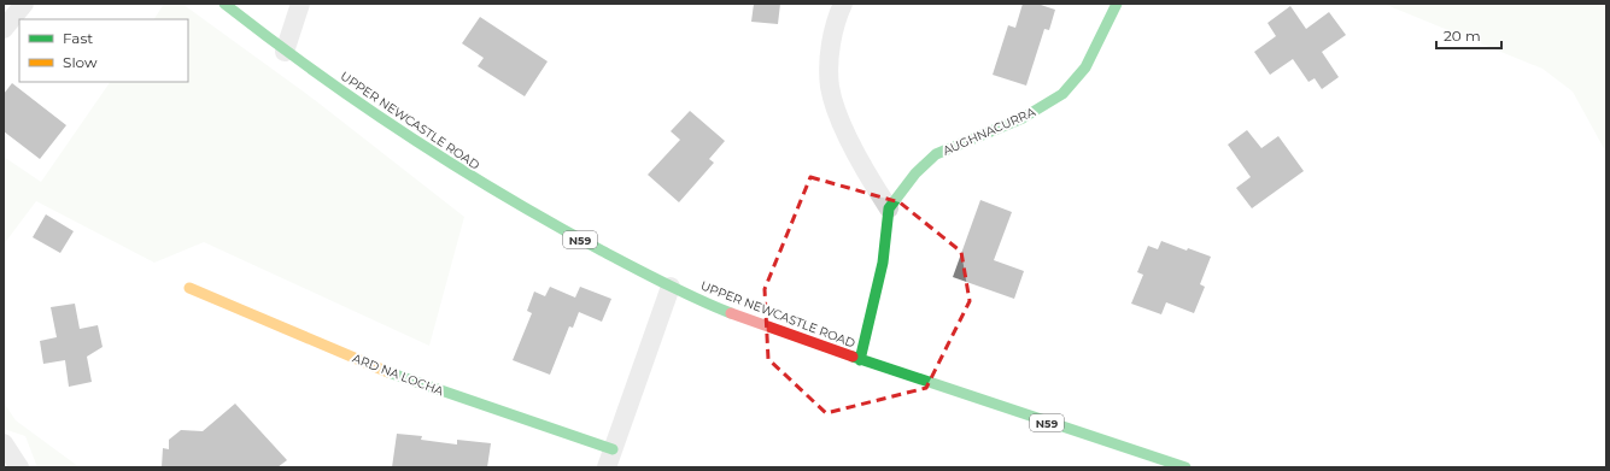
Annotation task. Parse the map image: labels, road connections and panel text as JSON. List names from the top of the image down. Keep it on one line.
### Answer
{"streets":{"main road":["UPPER NEWCASTLE ROAD","AUGHNACURRA","N59","ARD NA LOCHA"]},"crossings":[["UPPER NEWCASTLE ROAD","AUGHNACURRA"]],"legend":["Fast","Slow"],"scale_bar":"20 m"}
